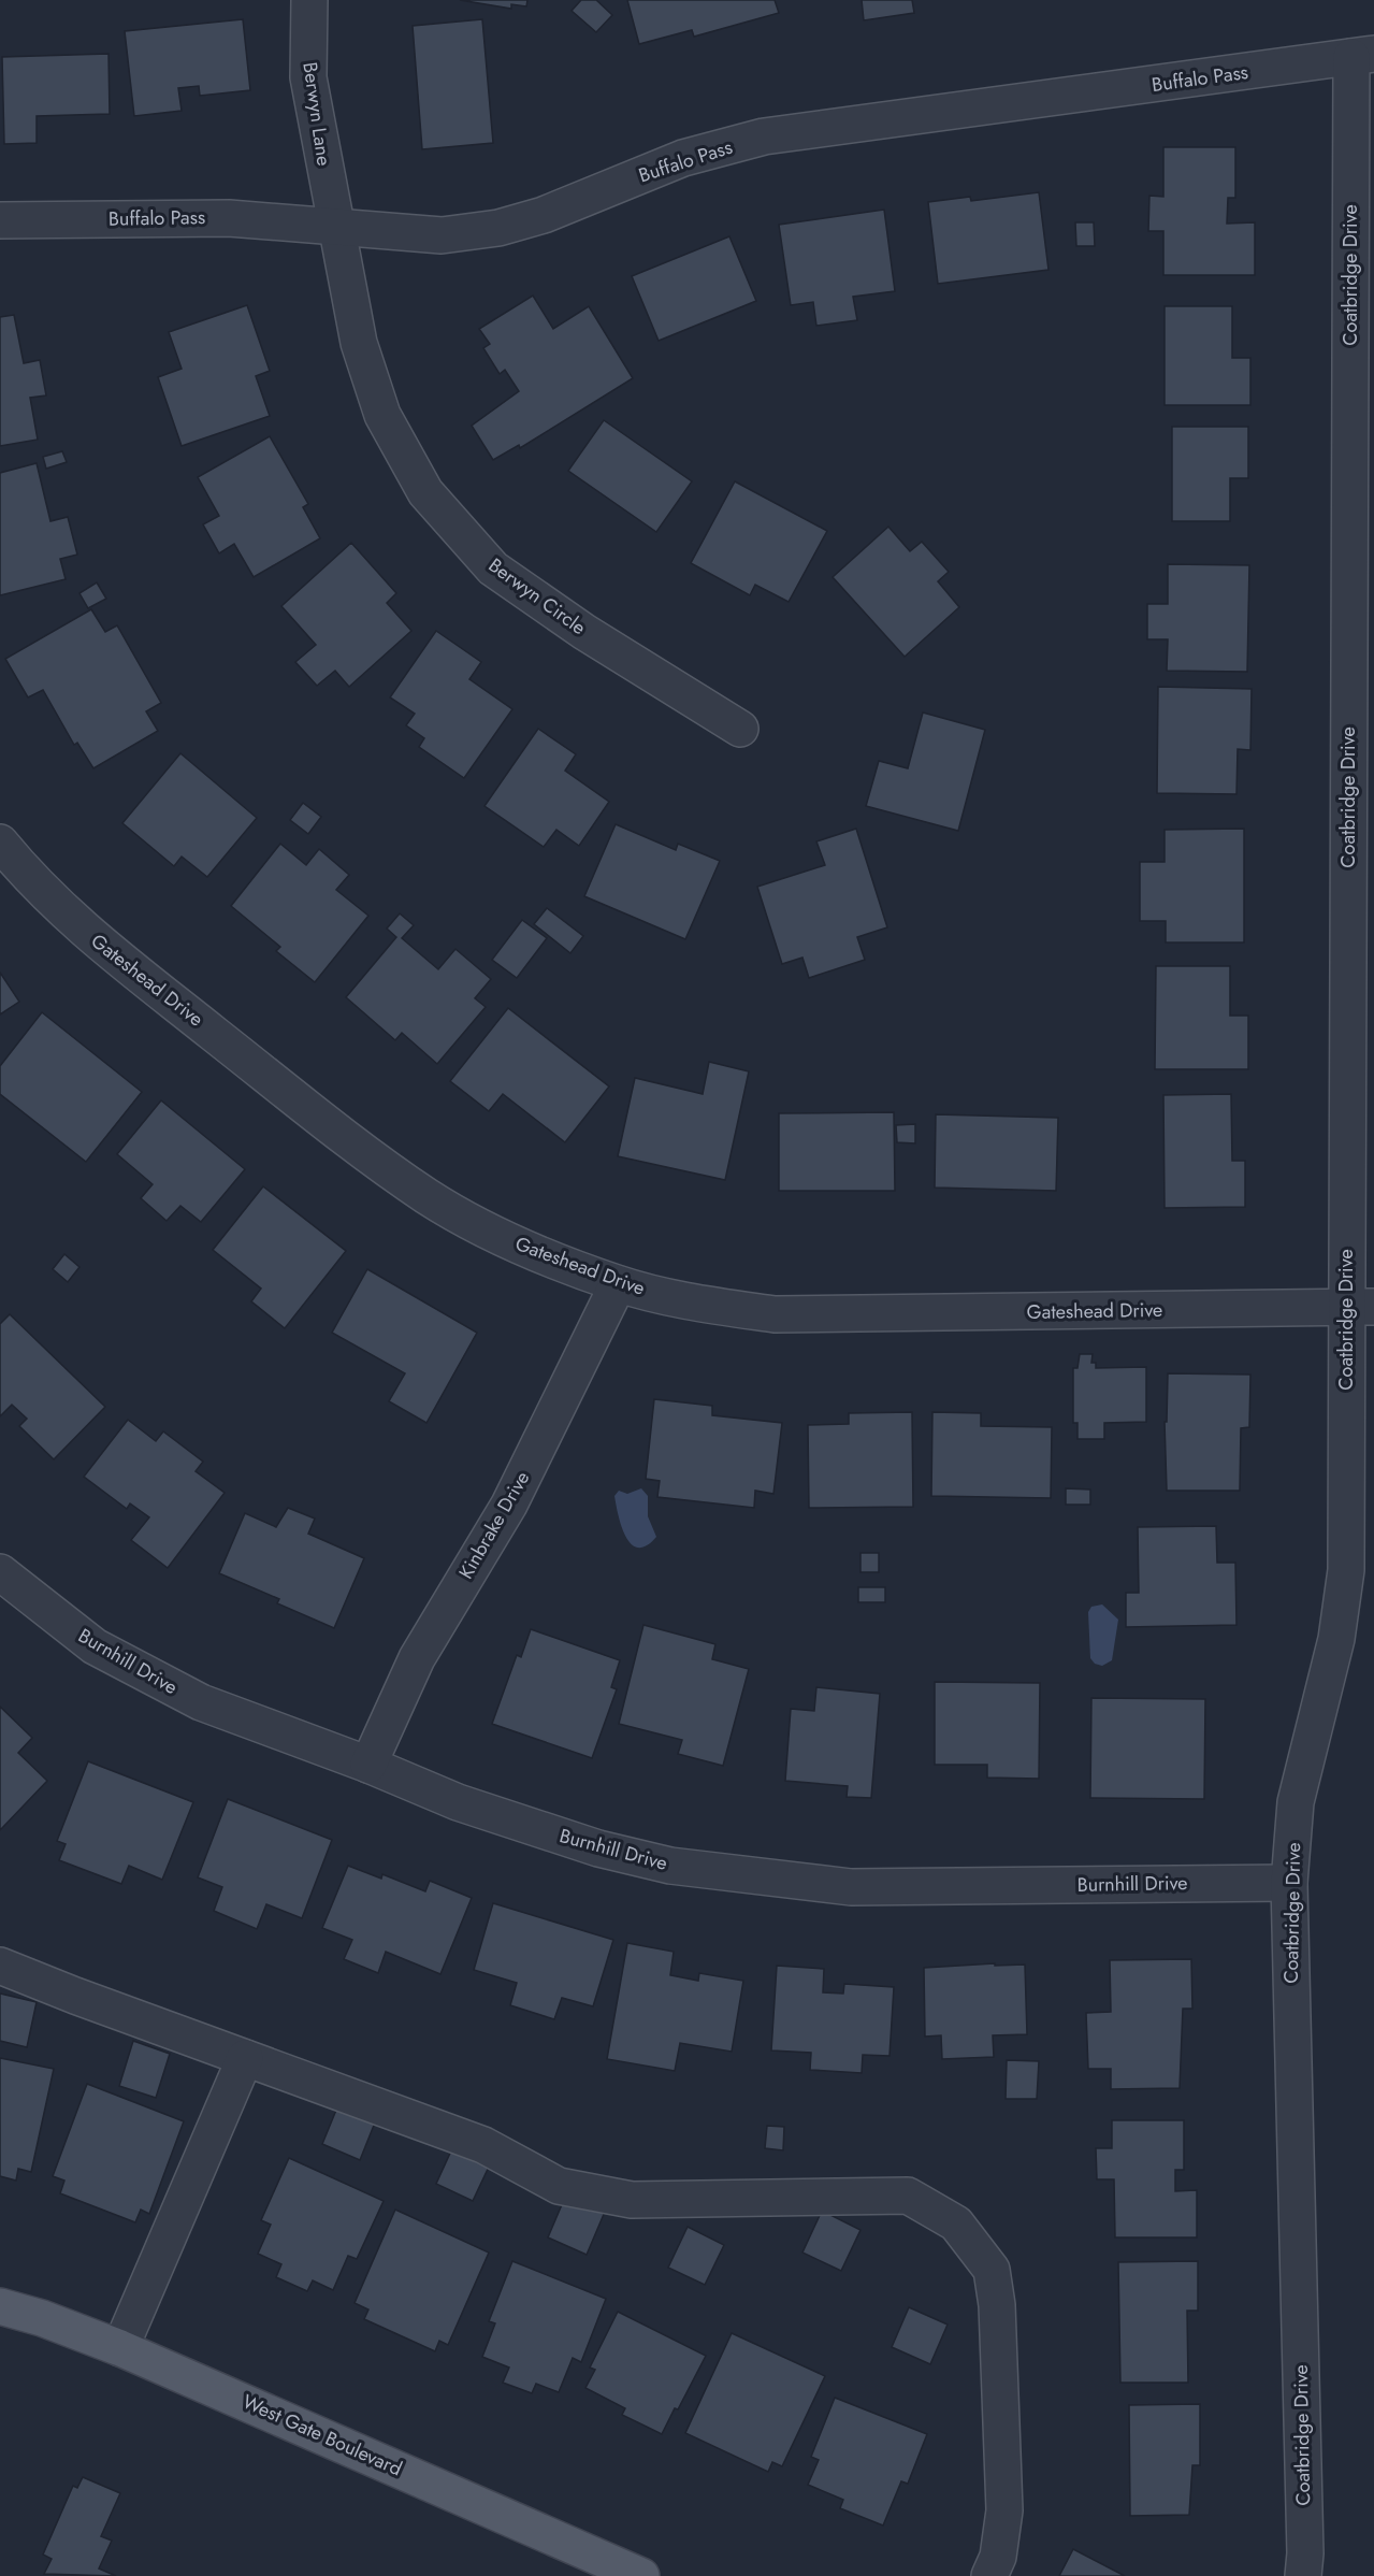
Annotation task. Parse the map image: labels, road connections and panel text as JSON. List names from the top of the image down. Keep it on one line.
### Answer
{"streets":{"main road":["West Gate Boulevard"],"street":["Buffalo Pass","Berwyn Lane","Coatbridge Drive","Berwyn Circle","Gateshead Drive","Kinbrake Drive","Burnhill Drive"]},"crossings":[["Buffalo Pass","Berwyn Lane"],["Buffalo Pass","Coatbridge Drive"],["Buffalo Pass","Berwyn Circle"],["Berwyn Lane","Berwyn Circle"],["Coatbridge Drive","Gateshead Drive"],["Coatbridge Drive","Burnhill Drive"],["Gateshead Drive","Kinbrake Drive"],["Kinbrake Drive","Burnhill Drive"]]}
